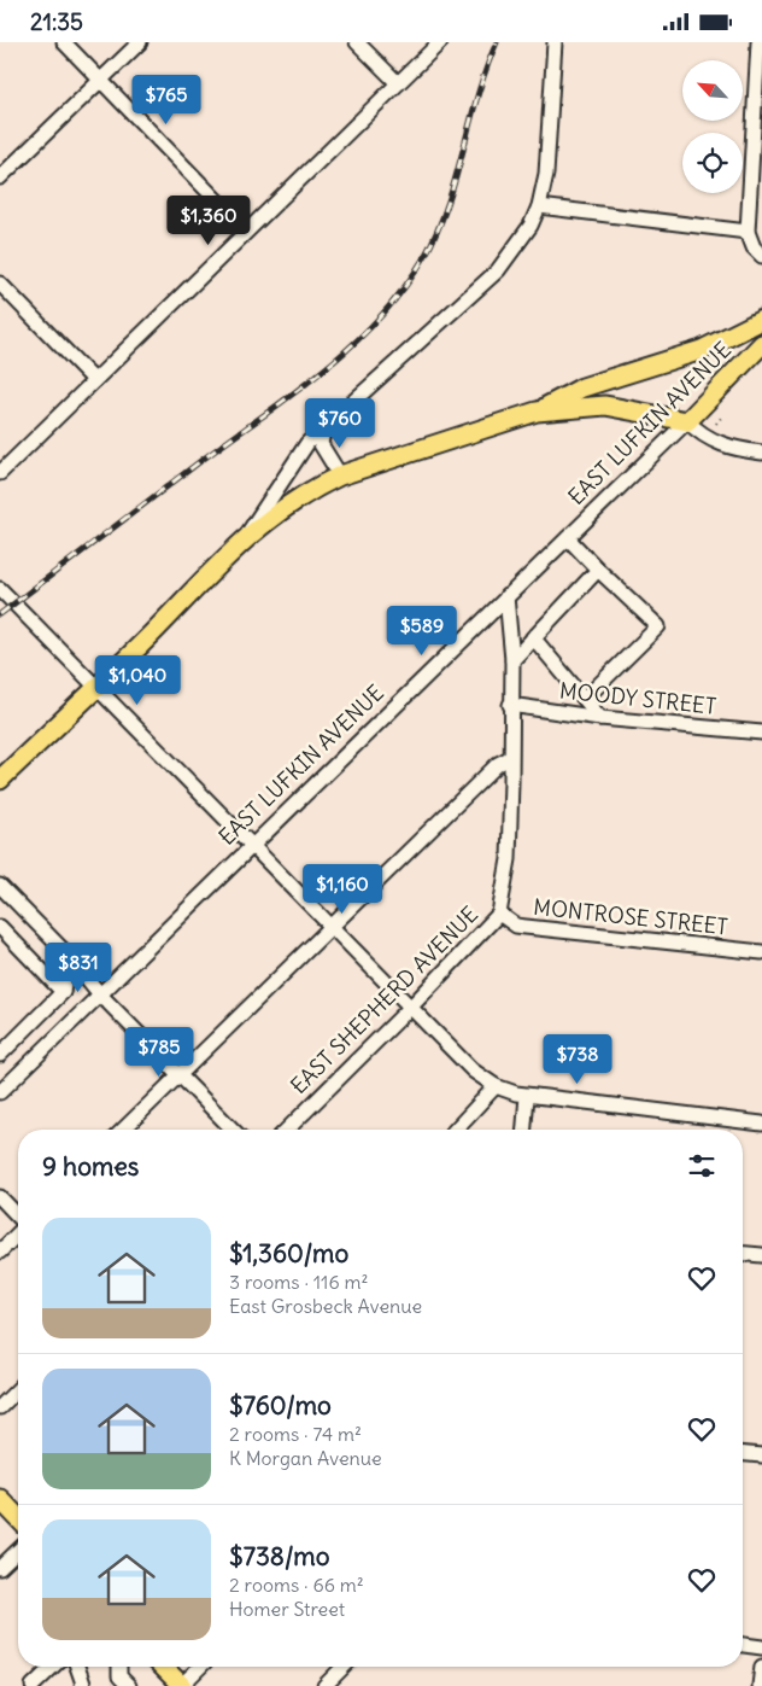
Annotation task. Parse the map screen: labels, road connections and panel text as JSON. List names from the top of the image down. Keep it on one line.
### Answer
{"streets":{"main road":["EAST LUFKIN AVENUE"],"street":["MOODY STREET","MONTROSE STREET","EAST SHEPHERD AVENUE"]},"crossings":[["EAST LUFKIN AVENUE","EAST SHEPHERD AVENUE"],["MOODY STREET","EAST SHEPHERD AVENUE"],["MONTROSE STREET","EAST SHEPHERD AVENUE"]],"north":"top left","page":{"status":"21:35","price":["$765","$1,360","$760","$589","$1,040","$1,160","$831","$785","$738"],"heading":"9 homes","list":[{"name":"$1,360/mo","note":"3 rooms · 116 m² · East Grosbeck Avenue"},{"name":"$760/mo","note":"2 rooms · 74 m² · K Morgan Avenue"},{"name":"$738/mo","note":"2 rooms · 66 m² · Homer Street"}]}}
